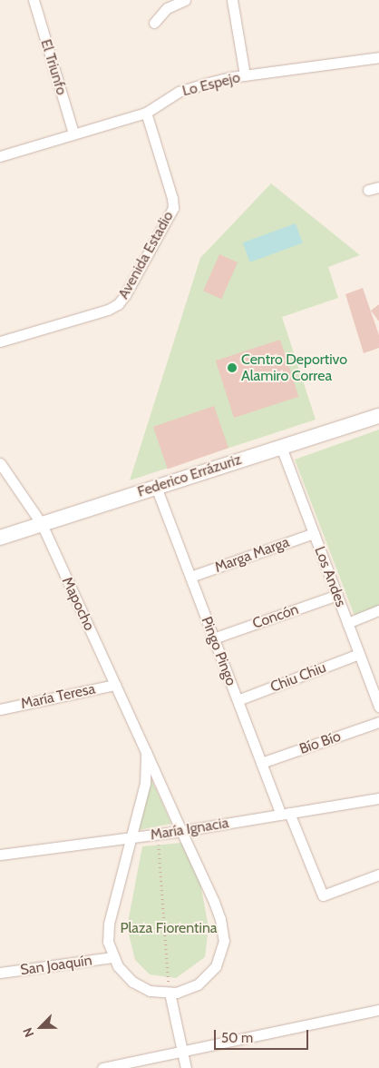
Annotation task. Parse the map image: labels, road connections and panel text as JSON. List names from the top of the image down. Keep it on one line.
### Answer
{"streets":{"street":["El Triunfo","Lo Espejo","Avenida Estadio","Federico Errázuriz","Marga Marga","Los Andes","Mapocho","Concón","Pingo Pingo","Chiu Chiu","María Teresa","Bío Bío","María Ignacia","San Joaquín"]},"crossings":[["El Triunfo","Lo Espejo"],["Lo Espejo","Avenida Estadio"],["Federico Errázuriz","Los Andes"],["Federico Errázuriz","Mapocho"],["Federico Errázuriz","Pingo Pingo"],["Marga Marga","Los Andes"],["Marga Marga","Pingo Pingo"],["Los Andes","Concón"],["Los Andes","Chiu Chiu"],["Mapocho","María Teresa"],["Mapocho","María Ignacia"],["Mapocho","San Joaquín"],["Concón","Pingo Pingo"],["Pingo Pingo","Chiu Chiu"],["Pingo Pingo","Bío Bío"],["Pingo Pingo","María Ignacia"]],"parks":["Plaza Fiorentina"],"places":["Centro Deportivo Alamiro Correa"],"scale_bar":"50 m","north":"bottom left"}
